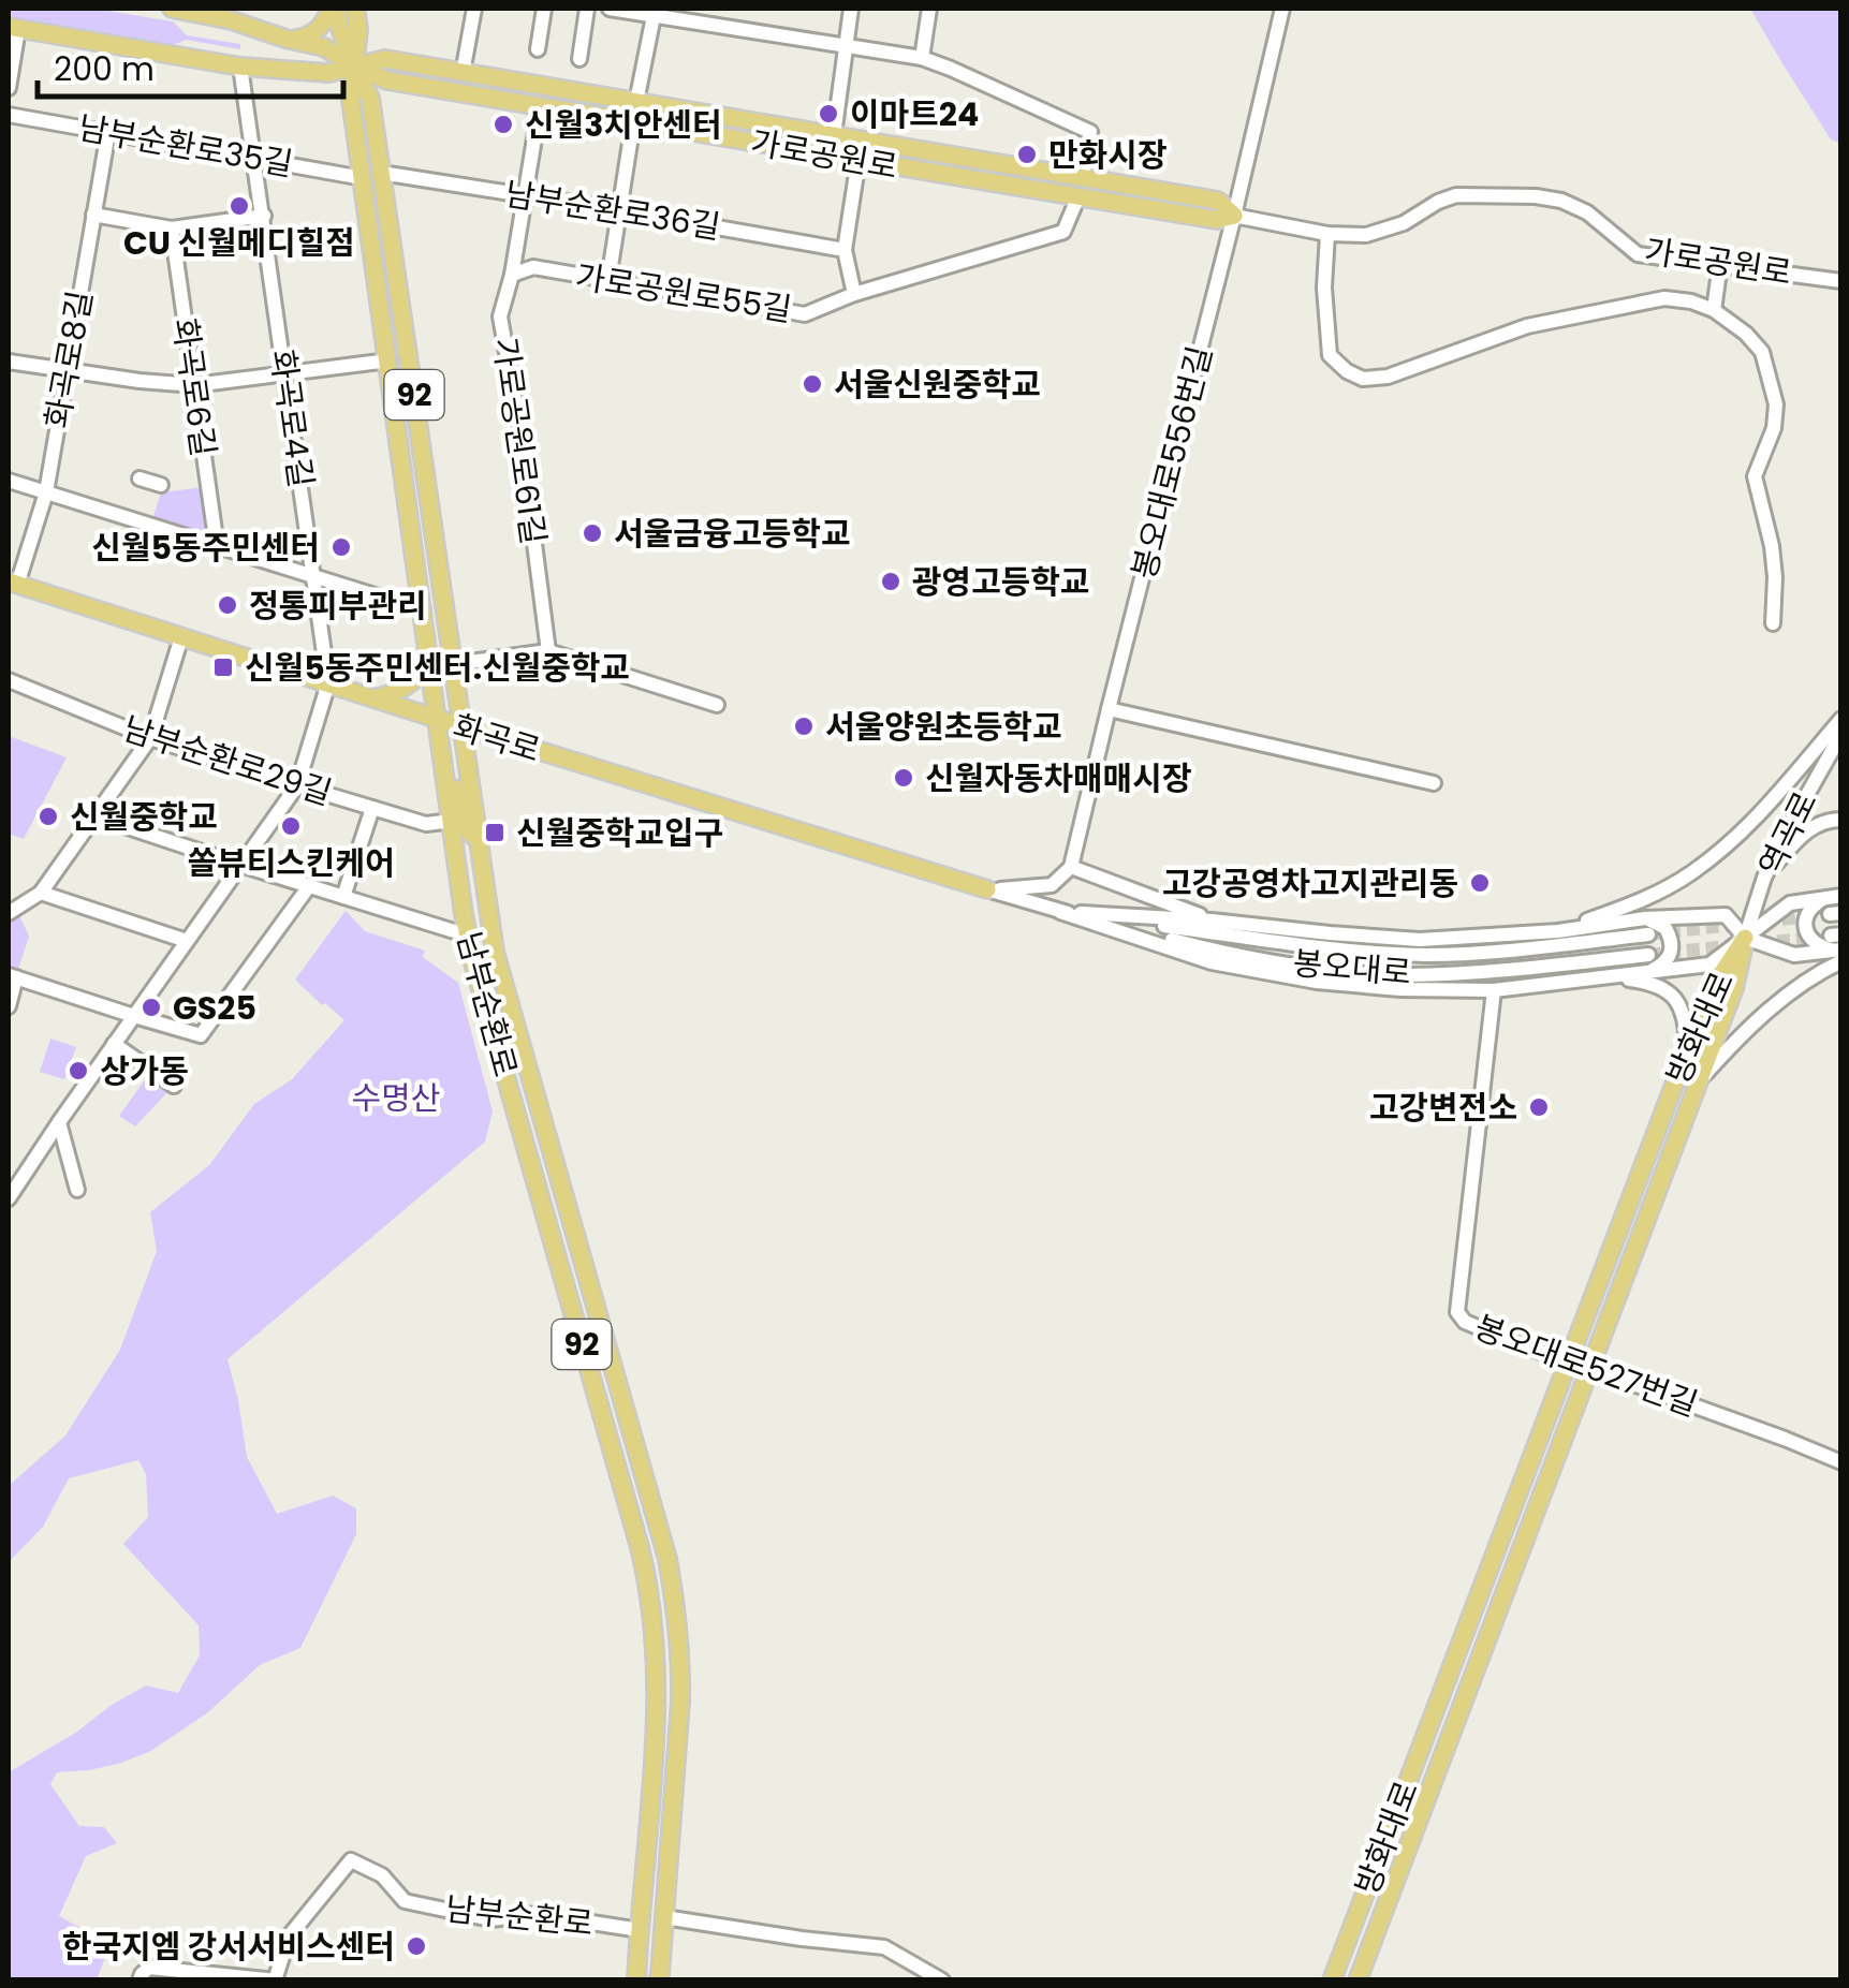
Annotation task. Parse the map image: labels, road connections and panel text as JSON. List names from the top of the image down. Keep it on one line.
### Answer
{"streets":{"main road":["가로공원로","92","화곡로","남부순환로","방화대로"],"street":["남부순환로35길","남부순환로36길","가로공원로55길","화곡로8길","화곡로6길","화곡로4길","가로공원로61길","봉오대로556번길","남부순환로29길","역곡로","봉오대로","봉오대로527번길"]},"crossings":[["남부순환로35길","화곡로8길"],["남부순환로35길","화곡로4길"],["남부순환로35길","남부순환로"],["가로공원로","가로공원로55길"],["가로공원로","화곡로4길"],["가로공원로","가로공원로61길"],["가로공원로","봉오대로556번길"],["가로공원로","남부순환로"],["남부순환로36길","가로공원로61길"],["남부순환로36길","남부순환로"],["가로공원로55길","가로공원로61길"],["화곡로8길","화곡로"],["화곡로4길","화곡로"],["화곡로","봉오대로"],["화곡로","남부순환로"],["남부순환로29길","남부순환로"],["역곡로","방화대로"]],"parks":["수명산"],"places":{"other":["이마트24","신월3치안센터","만화시장","CU 신월메디힐점","서울신원중학교","서울금융고등학교","신월5동주민센터","광영고등학교","정통피부관리","서울양원초등학교","신월자동차매매시장","신월중학교","쏠뷰티스킨케어","고강공영차고지관리동","GS25","상가동","고강변전소","한국지엠 강서서비스센터"],"transit":["신월5동주민센터.신월중학교","신월중학교입구"]},"scale_bar":"200 m"}
